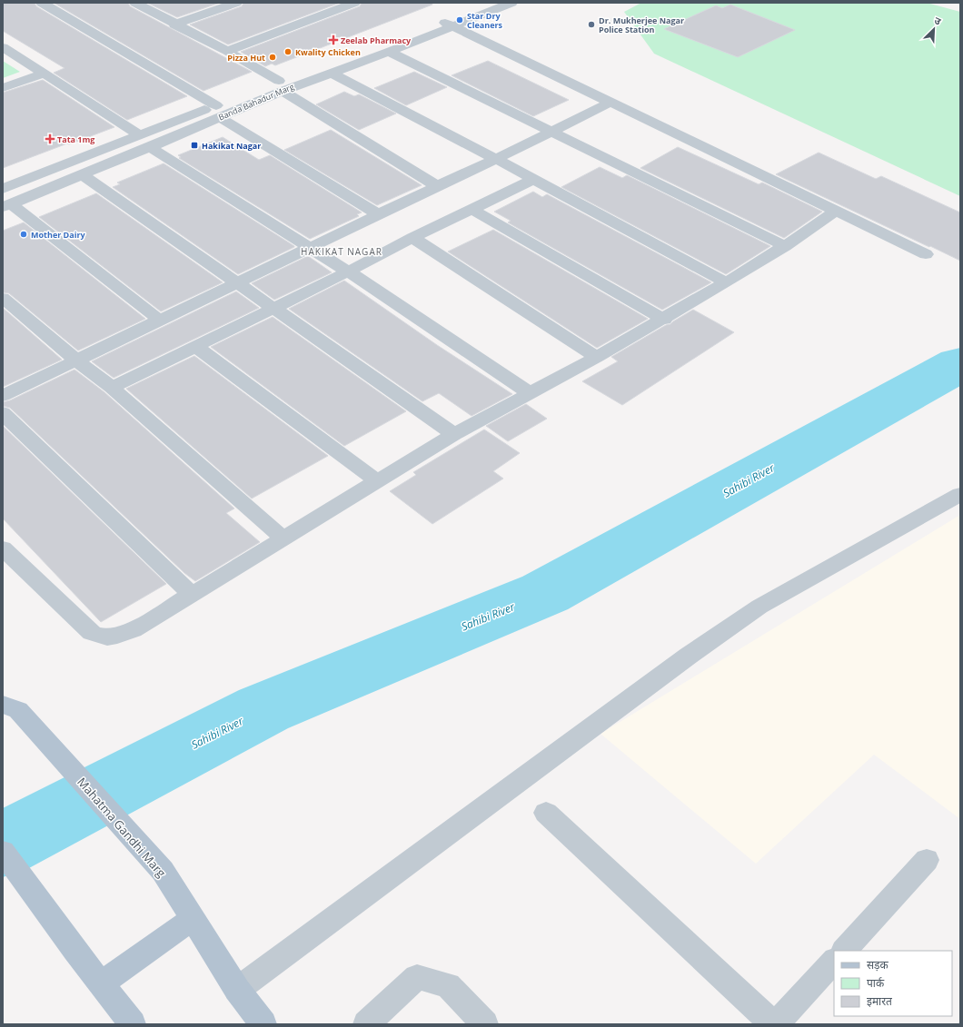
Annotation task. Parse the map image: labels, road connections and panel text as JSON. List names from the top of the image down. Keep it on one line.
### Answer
{"streets":{"main road":["Mahatma Gandhi Marg"],"street":["Banda Bahadur Marg"]},"districts":["HAKIKAT NAGAR"],"water":["Sahibi River"],"places":{"other":["Star Dry Cleaners","Dr. Mukherjee Nagar Police Station","Kwality Chicken","Pizza Hut","Mother Dairy"],"health":["Zeelab Pharmacy","Tata 1mg"],"transit":["Hakikat Nagar"]},"legend":["सड़क","पार्क","इमारत"],"north":"top right"}
